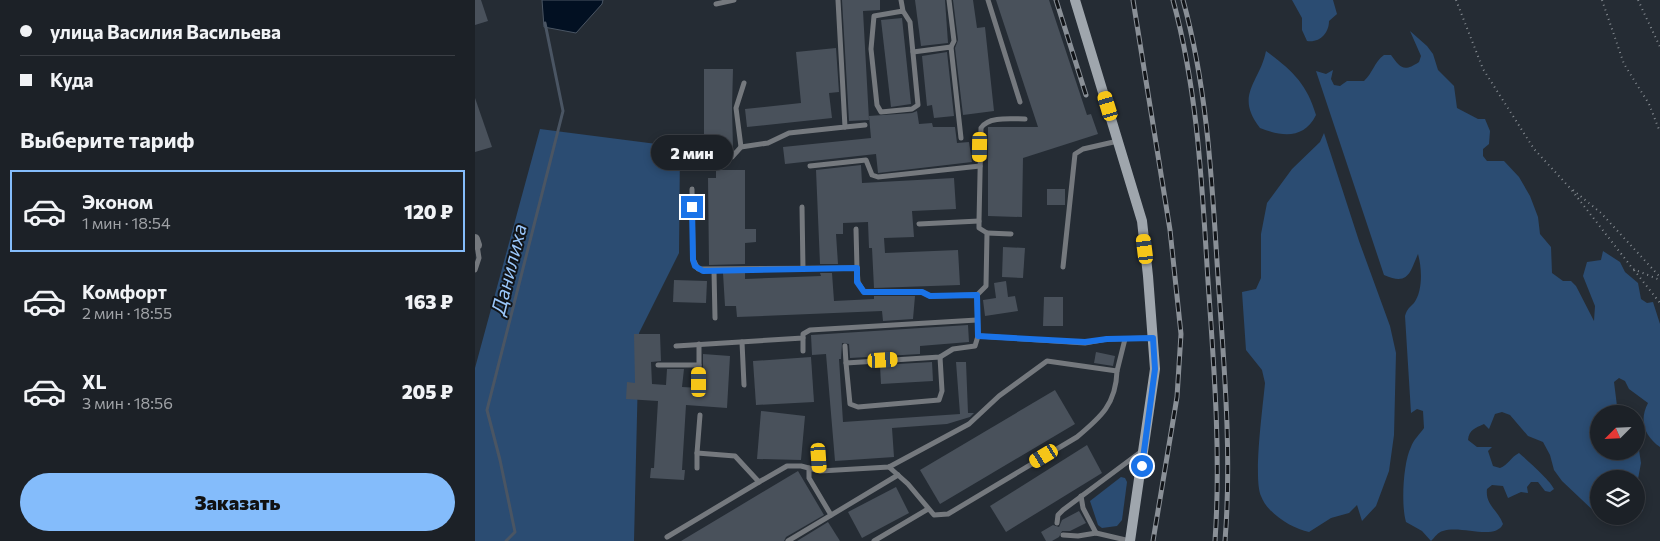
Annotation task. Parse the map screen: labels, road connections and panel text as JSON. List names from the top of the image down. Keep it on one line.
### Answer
{"water":["Данилиха"],"north":"bottom left","page":{"banner":["улица Василия Васильева","Куда"],"heading":"Выберите тариф","bubble":"2 мин","list":[{"name":"Эконом","note":"1 мин · 18:54","value":"120 ₽"},{"name":"Комфорт","note":"2 мин · 18:55","value":"163 ₽"},{"name":"XL","note":"3 мин · 18:56","value":"205 ₽"}],"buttons":"Заказать"}}
